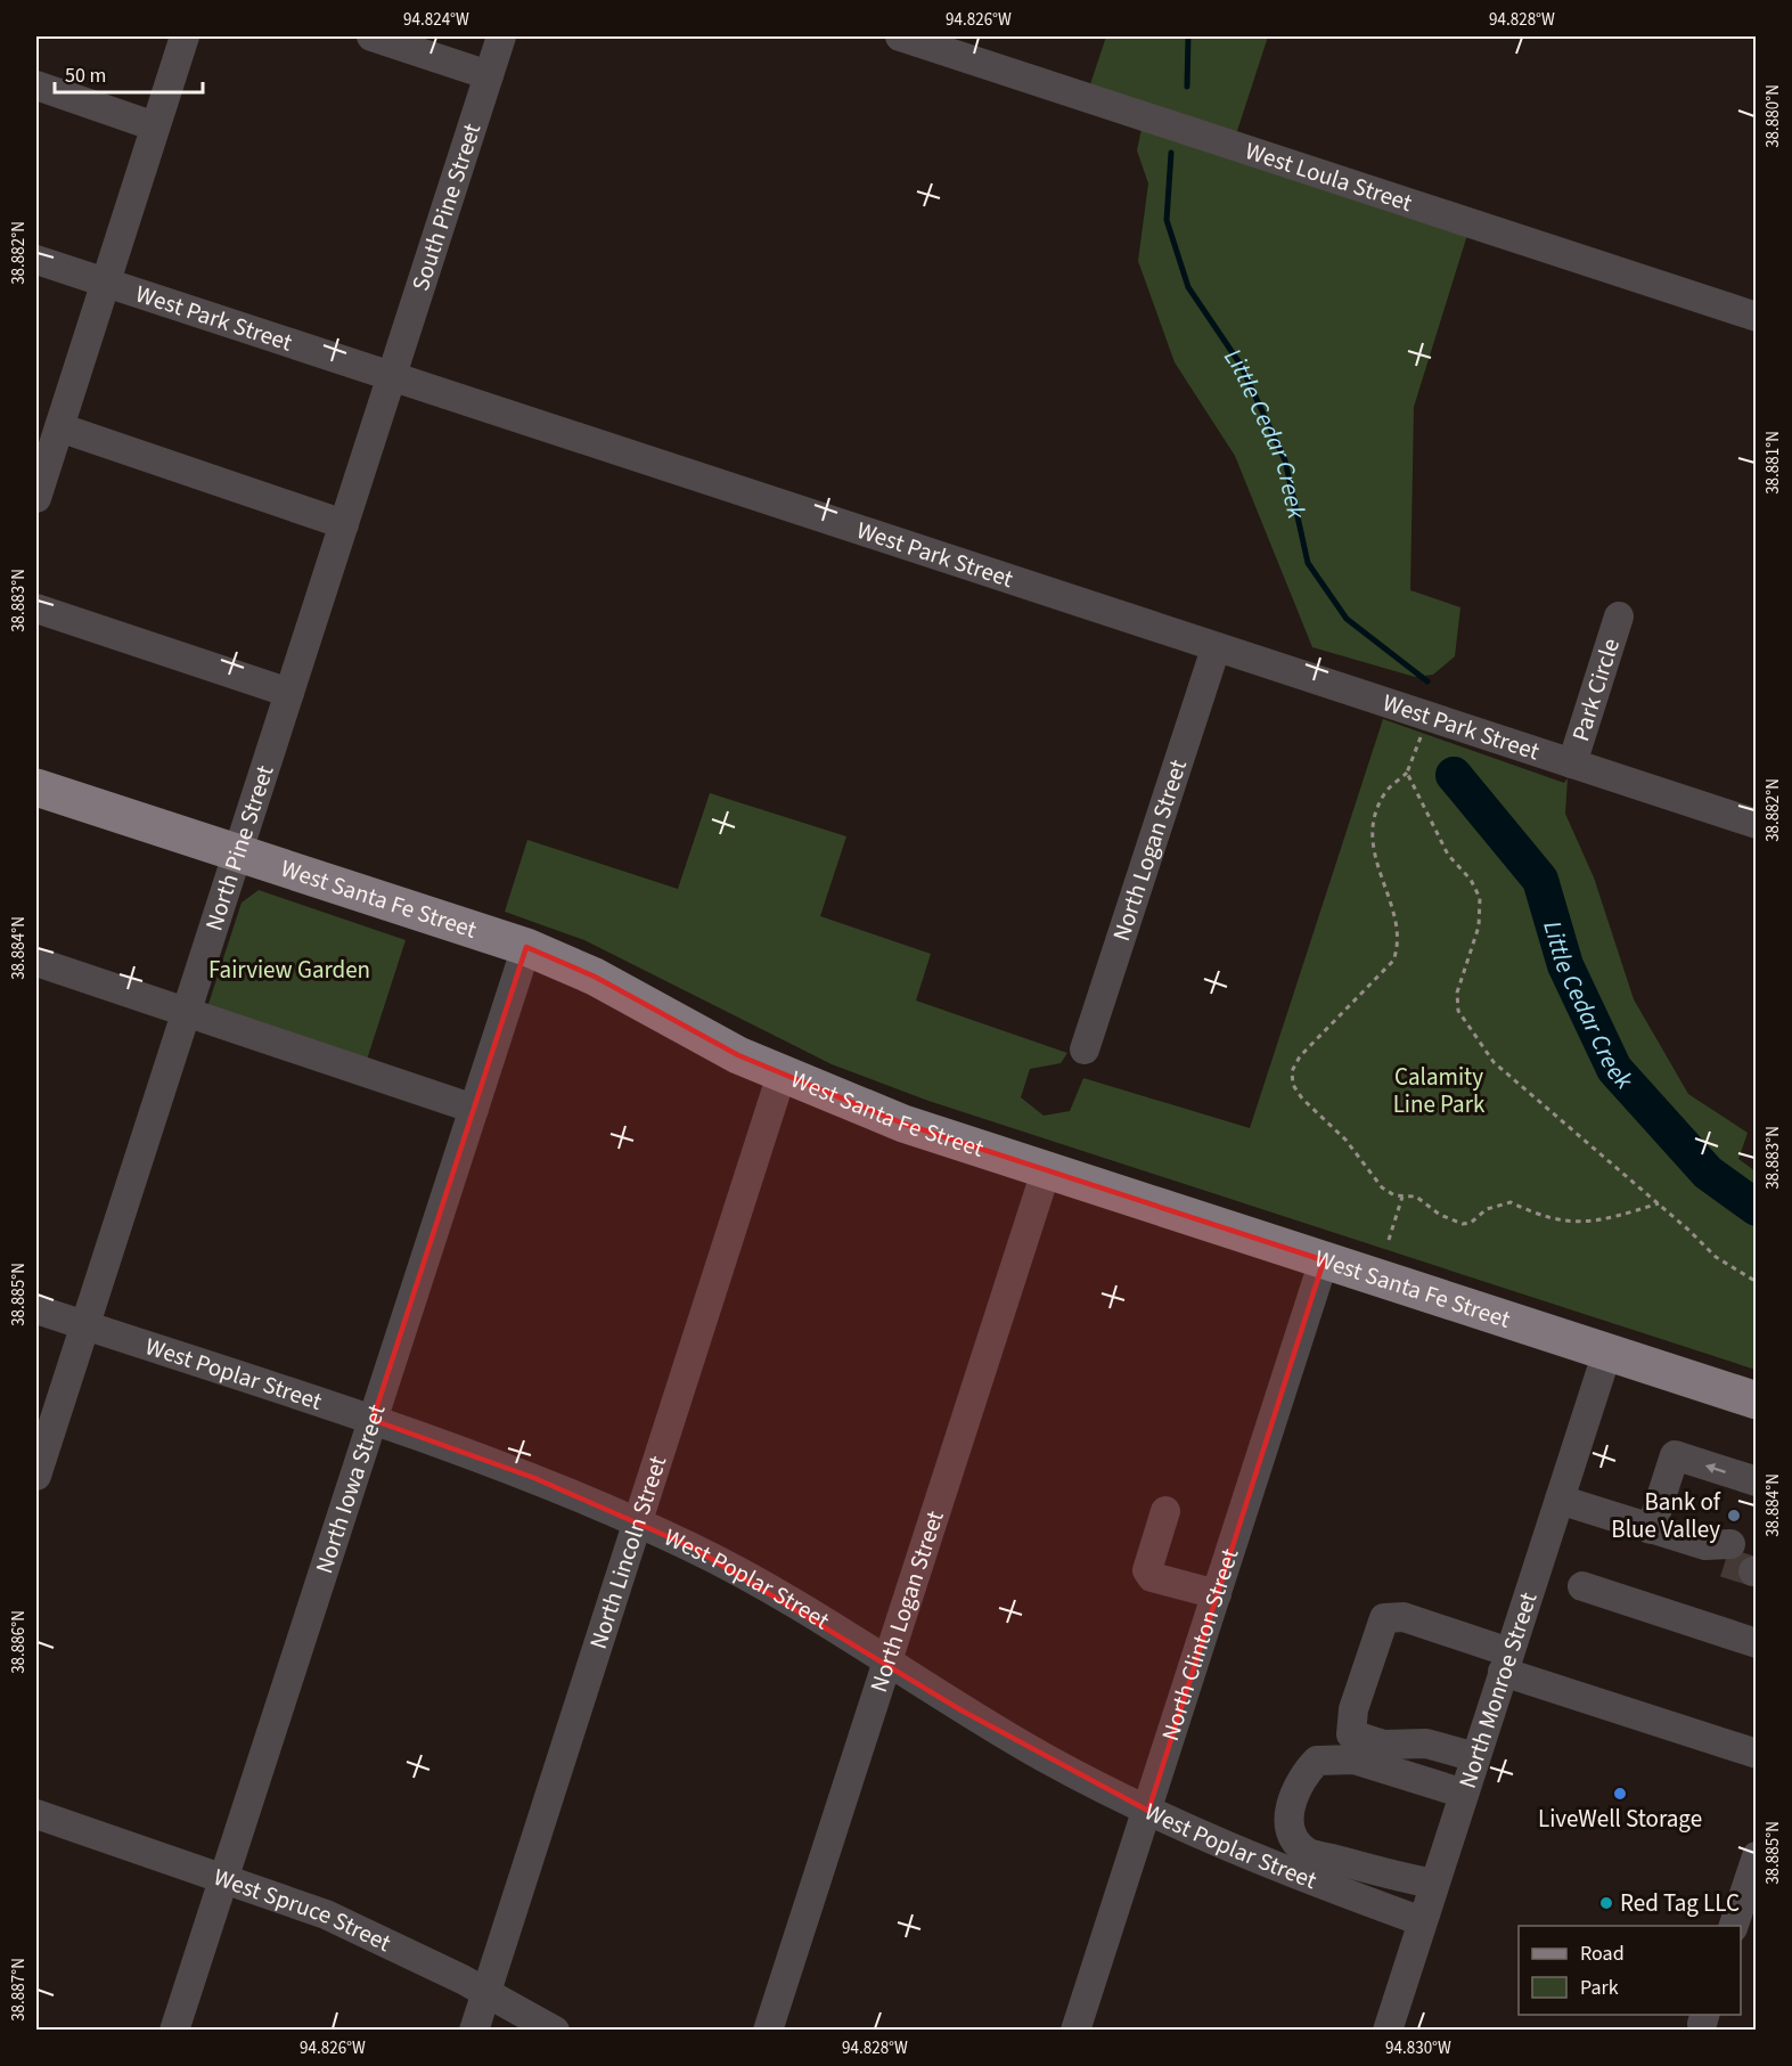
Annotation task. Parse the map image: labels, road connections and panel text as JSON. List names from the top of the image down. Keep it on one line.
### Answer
{"streets":{"main road":["West Santa Fe Street"],"street":["West Loula Street","South Pine Street","West Park Street","Park Circle","North Pine Street","North Logan Street","West Poplar Street","North Iowa Street","North Lincoln Street","North Clinton Street","North Monroe Street","West Spruce Street"]},"crossings":[["South Pine Street","West Park Street"],["South Pine Street","North Pine Street"],["West Park Street","Park Circle"],["West Park Street","North Pine Street"],["West Park Street","North Logan Street"],["North Pine Street","West Santa Fe Street"],["North Pine Street","West Poplar Street"],["North Logan Street","West Santa Fe Street"],["North Logan Street","West Poplar Street"],["West Santa Fe Street","North Iowa Street"],["West Santa Fe Street","North Lincoln Street"],["West Santa Fe Street","North Clinton Street"],["West Santa Fe Street","North Monroe Street"],["West Poplar Street","North Iowa Street"],["West Poplar Street","North Lincoln Street"],["West Poplar Street","North Clinton Street"],["West Poplar Street","North Monroe Street"],["North Iowa Street","West Spruce Street"],["North Lincoln Street","West Spruce Street"]],"water":["Little Cedar Creek"],"parks":["Fairview Garden","Calamity Line Park"],"places":["Bank of Blue Valley","LiveWell Storage","Red Tag LLC"],"legend":["Road","Park"],"scale_bar":"50 m","coordinates":["94.824°W","94.826°W","94.828°W","38.880°N","38.882°N","38.881°N","38.883°N","38.884°N","38.885°N","38.886°N","38.887°N","94.830°W"]}
